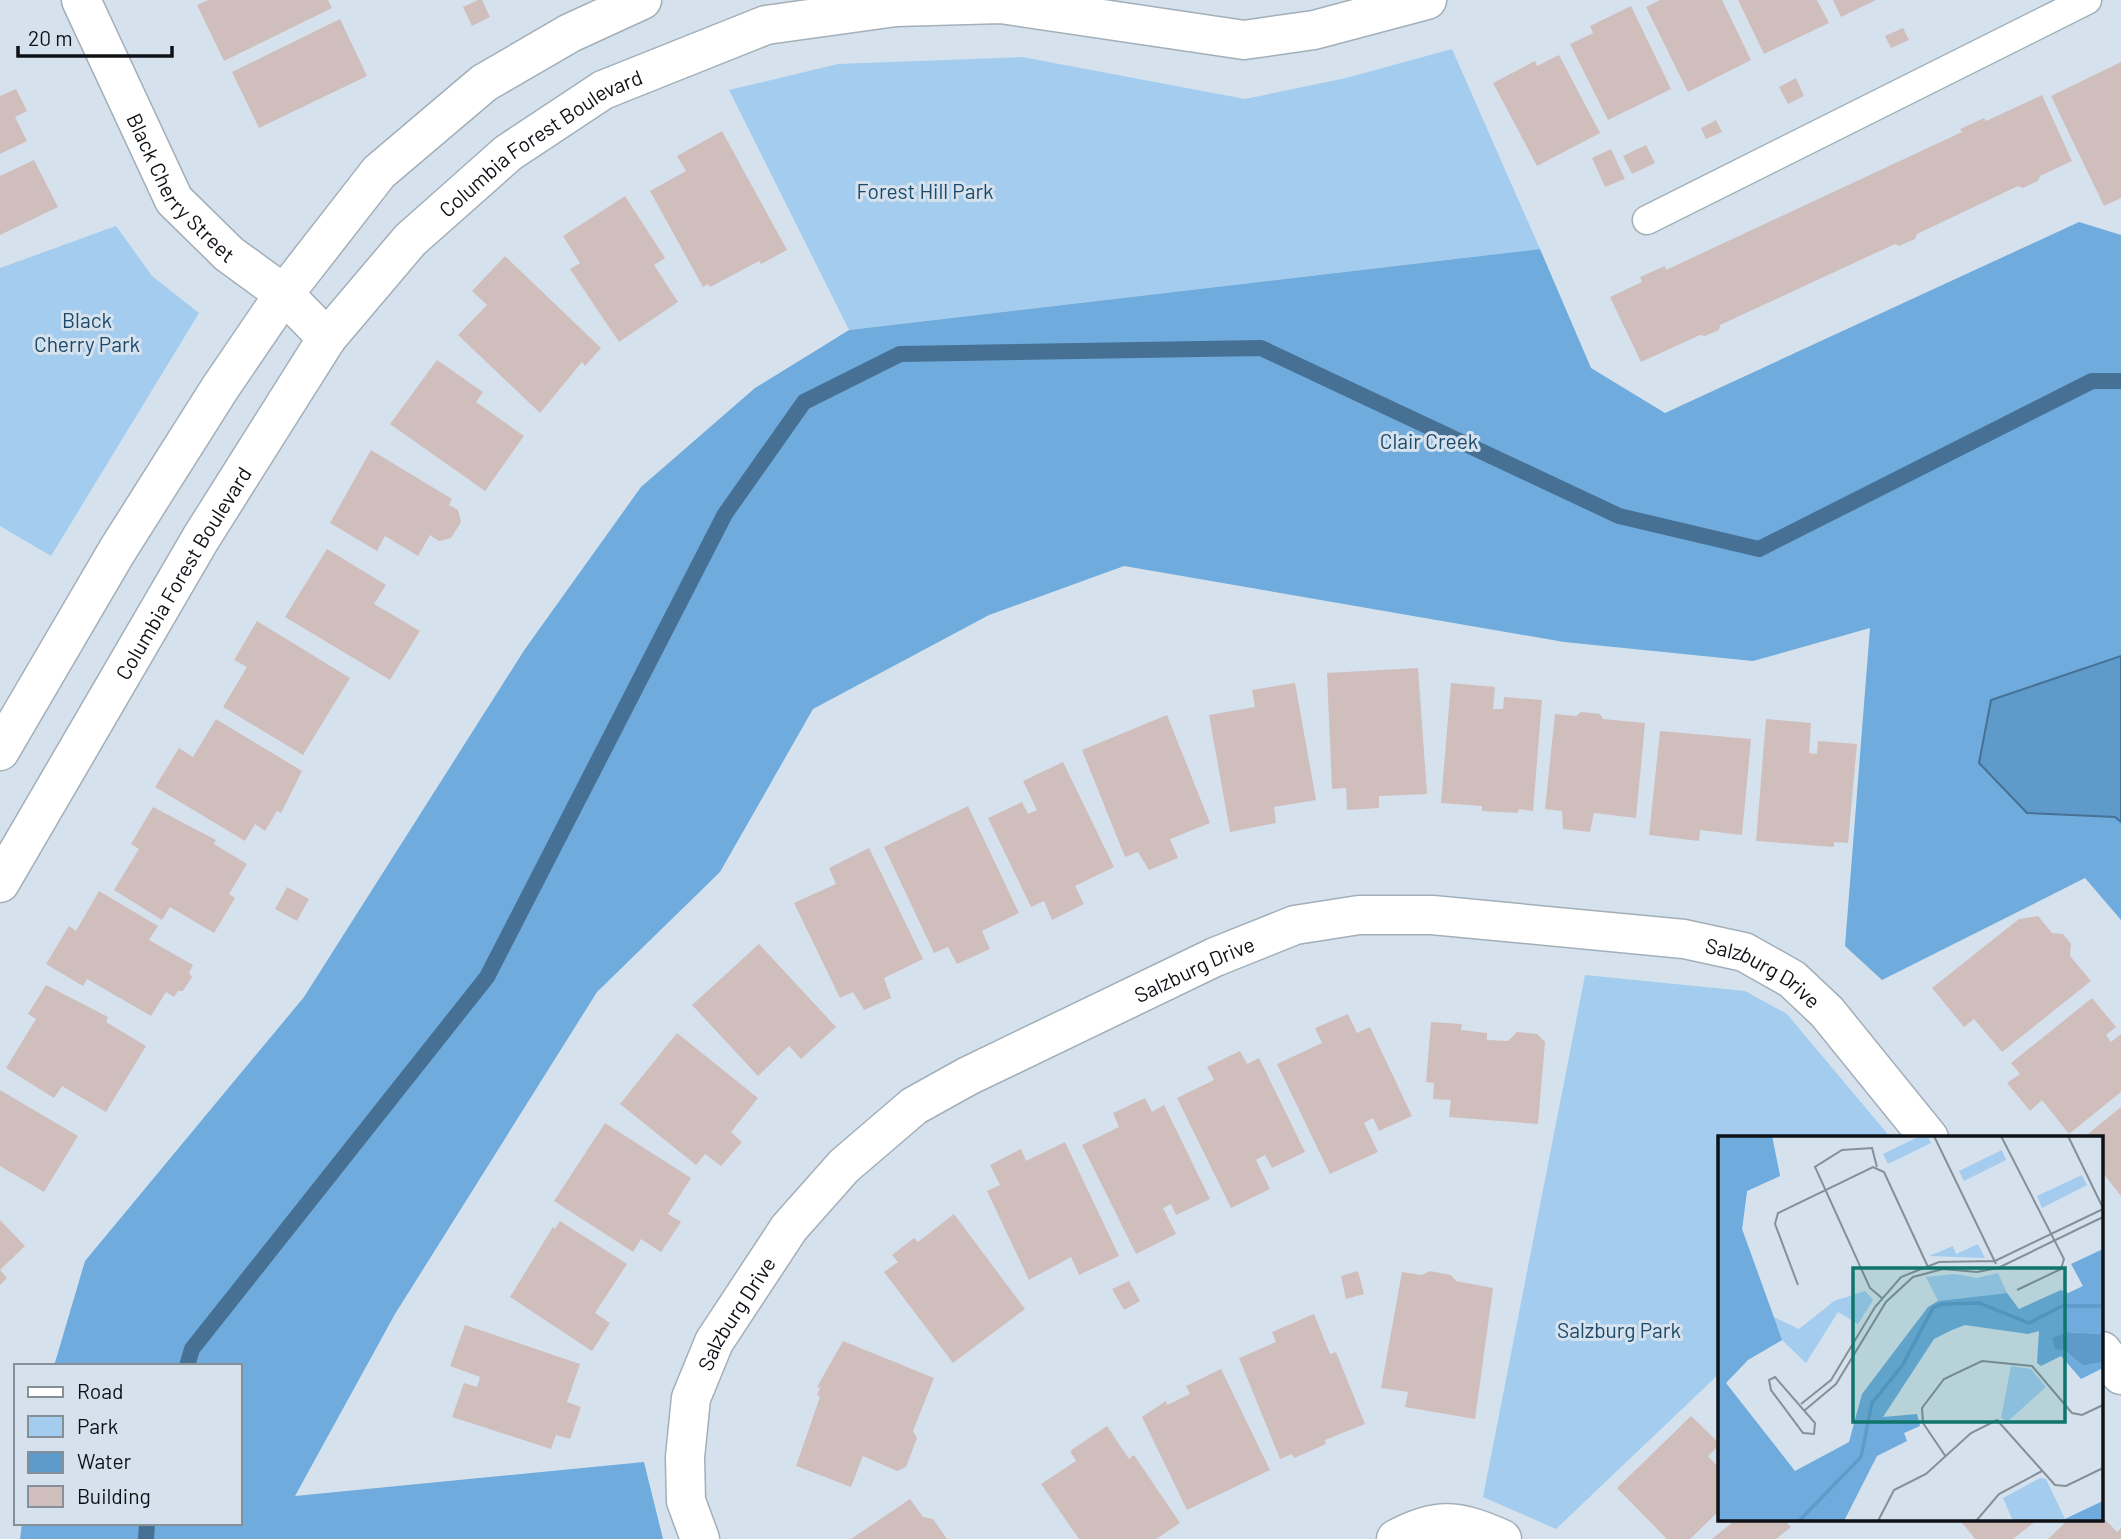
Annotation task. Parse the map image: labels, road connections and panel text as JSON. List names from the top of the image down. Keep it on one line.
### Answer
{"streets":{"street":["Columbia Forest Boulevard","Black Cherry Street","Salzburg Drive"]},"crossings":[["Columbia Forest Boulevard","Black Cherry Street"]],"parks":["Forest Hill Park","Black Cherry Park","Clair Creek","Salzburg Park"],"legend":["Road","Park","Water","Building"],"scale_bar":"20 m"}
